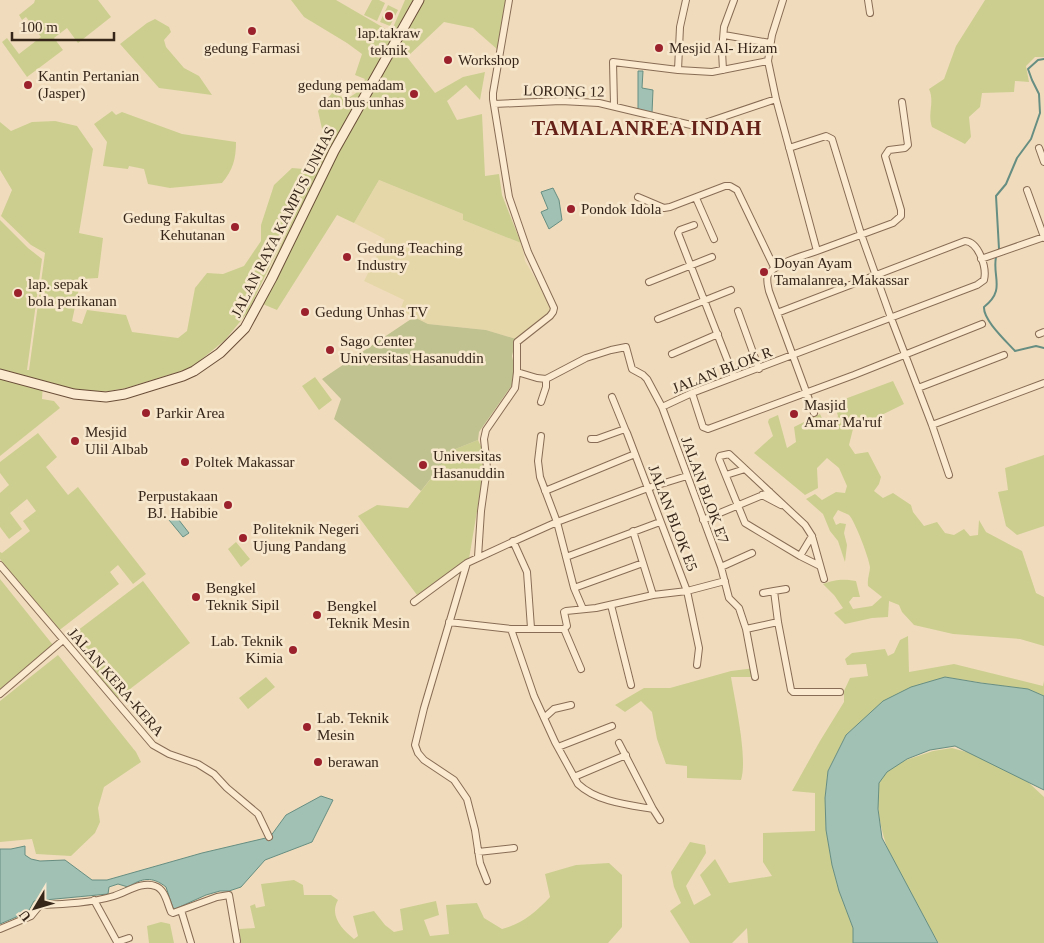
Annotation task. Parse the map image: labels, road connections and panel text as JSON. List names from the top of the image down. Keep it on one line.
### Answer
{"streets":{"street":["LORONG 12","JALAN RAYA KAMPUS UNHAS","JALAN BLOK R","JALAN BLOK E7","JALAN BLOK E5","JALAN KERA-KERA"]},"crossings":[["JALAN BLOK R","JALAN BLOK E7"]],"districts":["TAMALANREA INDAH"],"places":["lap.takraw teknik","gedung Farmasi","Mesjid Al- Hizam","Workshop","Kantin Pertanian (Jasper)","gedung pemadam dan bus unhas","Pondok Idola","Gedung Fakultas Kehutanan","Gedung Teaching Industry","Doyan Ayam Tamalanrea, Makassar","lap. sepak bola perikanan","Gedung Unhas TV","Sago Center Universitas Hasanuddin","Parkir Area","Masjid Amar Ma'ruf","Mesjid Ulil Albab","Poltek Makassar","Universitas Hasanuddin","Perpustakaan BJ. Habibie","Politeknik Negeri Ujung Pandang","Bengkel Teknik Sipil","Bengkel Teknik Mesin","Lab. Teknik Kimia","Lab. Teknik Mesin","berawan"],"scale_bar":"100 m","north":"bottom left"}
